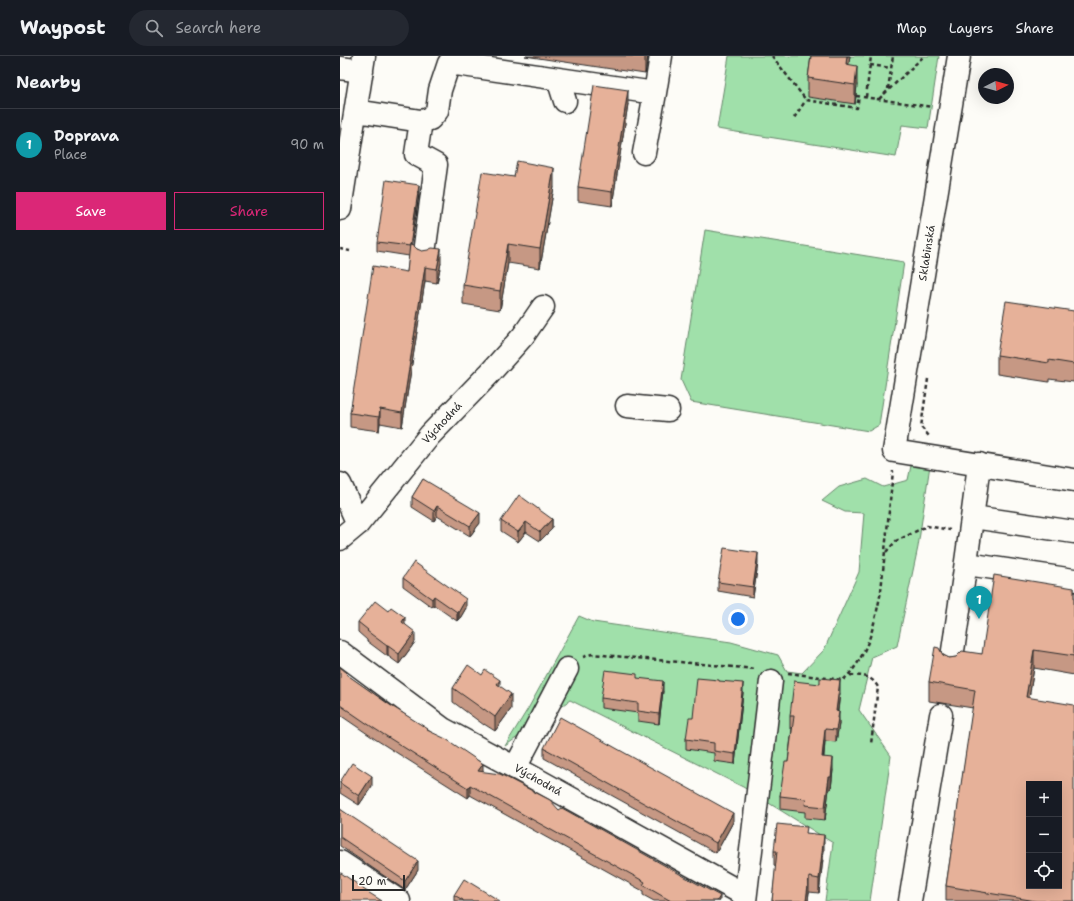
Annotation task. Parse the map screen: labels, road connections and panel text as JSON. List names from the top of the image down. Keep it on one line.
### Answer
{"streets":{"street":["Sklabinská","Východná"]},"scale_bar":"20 m","north":"right","page":{"header":"Waypost","search":"Search here","nav":["Map","Layers","Share"],"heading":"Nearby","list":[{"mark":"1","name":"Doprava","note":"Place","value":"90 m"}],"buttons":["Save","Share"],"pins":"1","map_buttons":["+","−"],"scale":"20 m"}}
